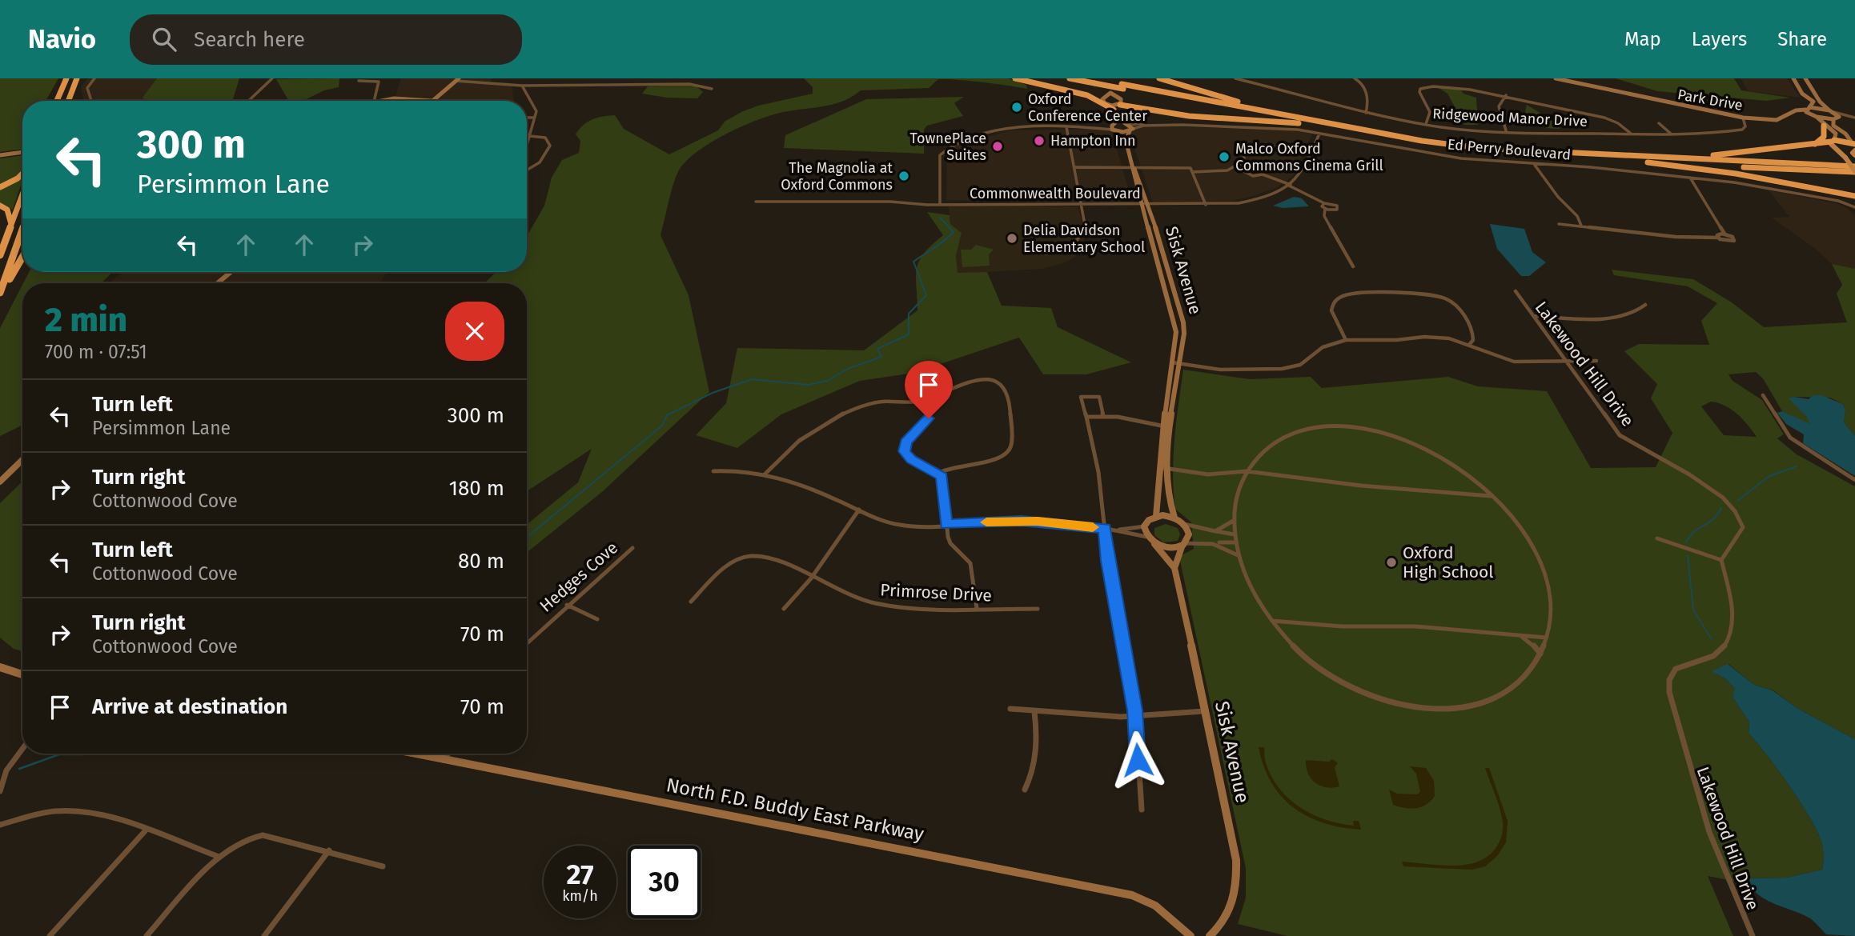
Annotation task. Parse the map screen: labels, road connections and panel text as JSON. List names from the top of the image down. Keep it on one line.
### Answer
{"streets":{"street":["Park Drive","Ridgewood Manor Drive","Ed Perry Boulevard","Commonwealth Boulevard","Sisk Avenue","Lakewood Hill Drive","Hedges Cove","Primrose Drive","North F.D. Buddy East Parkway"]},"crossings":[["Park Drive","Ridgewood Manor Drive"],["Commonwealth Boulevard","Sisk Avenue"]],"places":["Oxford Conference Center","Hampton Inn","TownePlace Suites","Malco Oxford Commons Cinema Grill","The Magnolia at Oxford Commons","Delia Davidson Elementary School","Oxford High School"],"page":{"header":"Navio","search":"Search here","nav":["Map","Layers","Share"],"turn":["300 m","Persimmon Lane"],"heading":["2 min","700 m · 07:51"],"list":[{"name":"Turn left","note":"Persimmon Lane","value":"300 m"},{"name":"Turn right","note":"Cottonwood Cove","value":"180 m"},{"name":"Turn left","note":"Cottonwood Cove","value":"80 m"},{"name":"Turn right","note":"Cottonwood Cove","value":"70 m"},{"name":"Arrive at destination","value":"70 m"}],"speed":"27 km/h","limit":"30"}}
